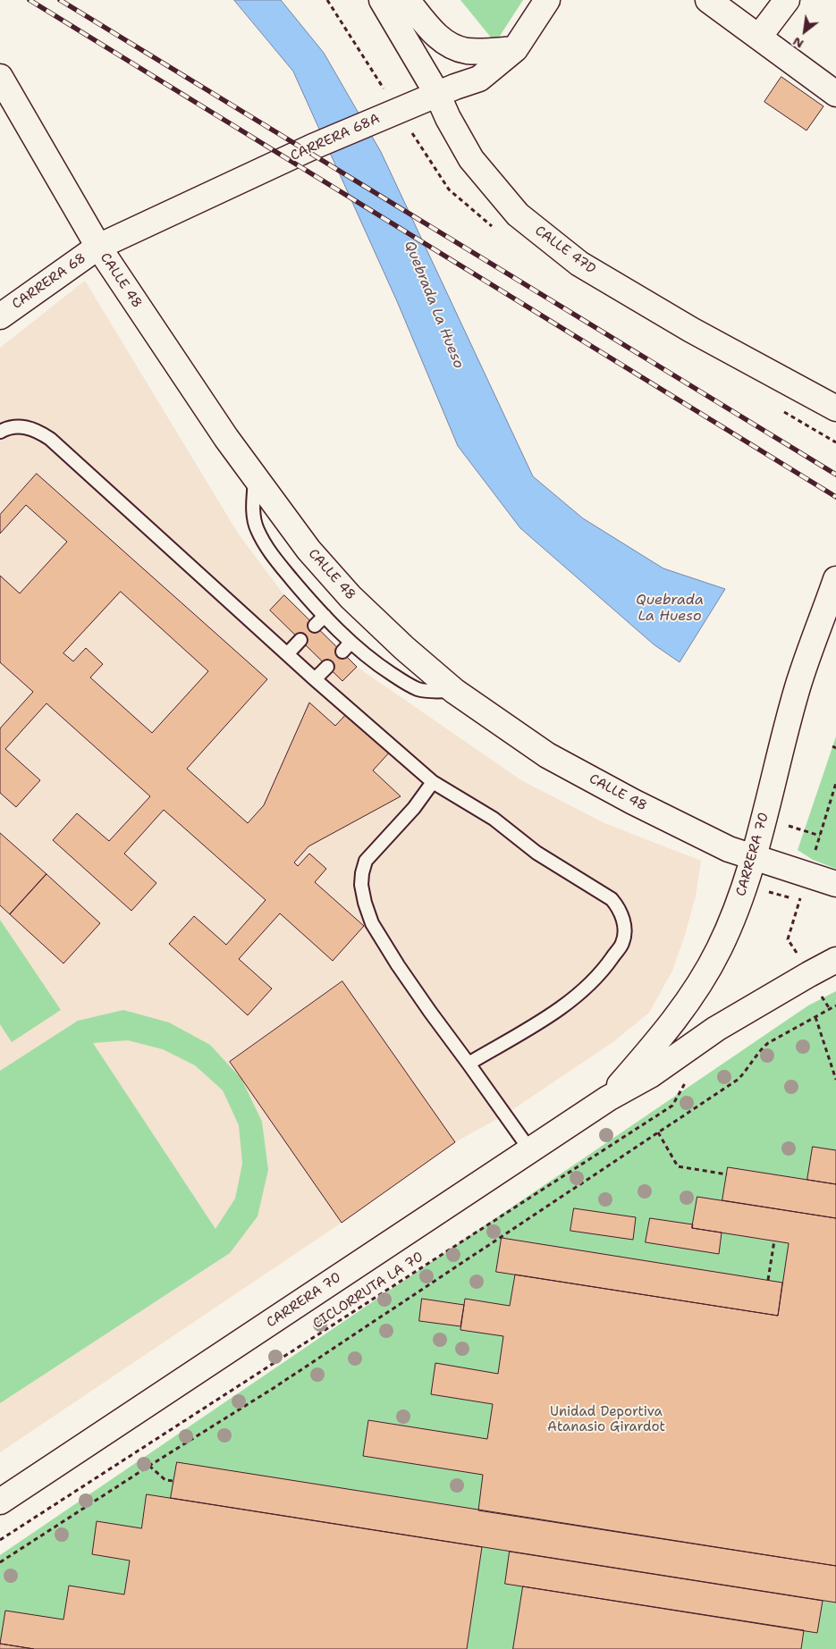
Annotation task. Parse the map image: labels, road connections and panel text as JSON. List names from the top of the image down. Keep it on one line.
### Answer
{"streets":{"street":["CARRERA 68A","CALLE 47D","CALLE 48","CARRERA 68","CARRERA 70"],"path":["CICLORRUTA LA 70"]},"crossings":[["CARRERA 68A","CALLE 47D"],["CARRERA 68A","CALLE 48"],["CARRERA 68A","CARRERA 68"],["CALLE 48","CARRERA 68"],["CALLE 48","CARRERA 70"]],"water":["Quebrada La Hueso"],"parks":["Unidad Deportiva Atanasio Girardot"],"north":"bottom left"}
